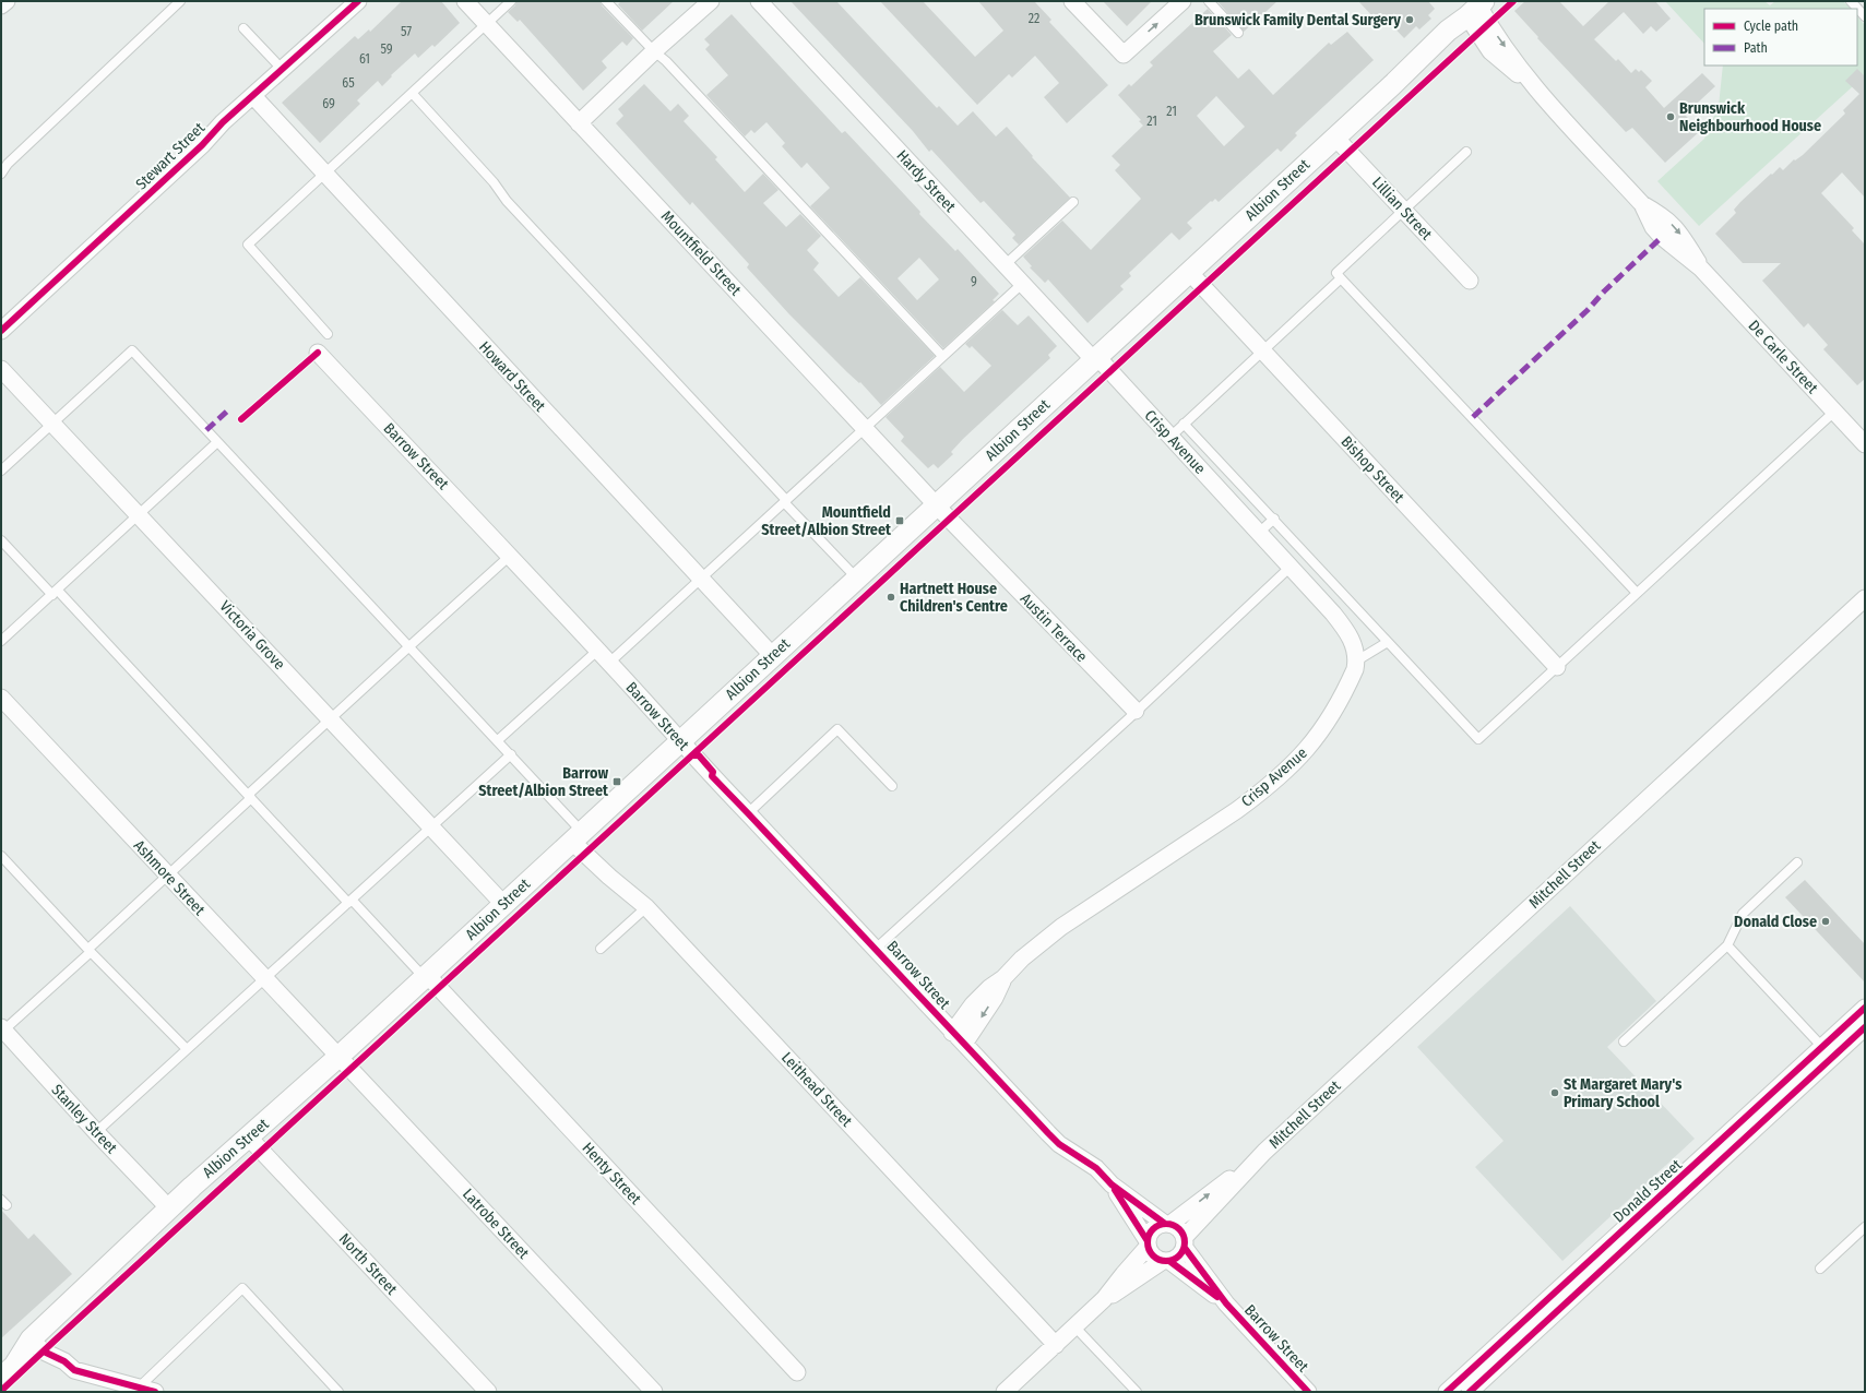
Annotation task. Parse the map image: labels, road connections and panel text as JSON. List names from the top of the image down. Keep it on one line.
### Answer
{"streets":{"street":["Stewart Street","Hardy Street","Albion Street","Lillian Street","Mountfield Street","De Carle Street","Howard Street","Crisp Avenue","Barrow Street","Bishop Street","Austin Terrace","Victoria Grove","Mitchell Street","Ashmore Street","Leithead Street","Stanley Street","Henty Street","Donald Street","Latrobe Street","North Street"]},"crossings":[["Stewart Street","Howard Street"],["Hardy Street","Albion Street"],["Hardy Street","Crisp Avenue"],["Albion Street","Lillian Street"],["Albion Street","Mountfield Street"],["Albion Street","De Carle Street"],["Albion Street","Howard Street"],["Albion Street","Crisp Avenue"],["Albion Street","Barrow Street"],["Albion Street","Bishop Street"],["Albion Street","Austin Terrace"],["Albion Street","Victoria Grove"],["Albion Street","Ashmore Street"],["Albion Street","Leithead Street"],["Albion Street","Stanley Street"],["Albion Street","Henty Street"],["Albion Street","Latrobe Street"],["Albion Street","North Street"],["Mountfield Street","Austin Terrace"],["Crisp Avenue","Barrow Street"],["Barrow Street","Mitchell Street"],["Ashmore Street","Latrobe Street"]],"one_way":["Crisp Avenue"],"places":{"other":["Brunswick Family Dental Surgery","Brunswick Neighbourhood House","Hartnett House Children's Centre","Donald Close","St Margaret Mary's Primary School"],"transit":["Mountfield Street/Albion Street","Barrow Street/Albion Street"]},"house_numbers":["22","57","59","61","65","69","21","21","9"],"legend":["Cycle path","Path"]}
